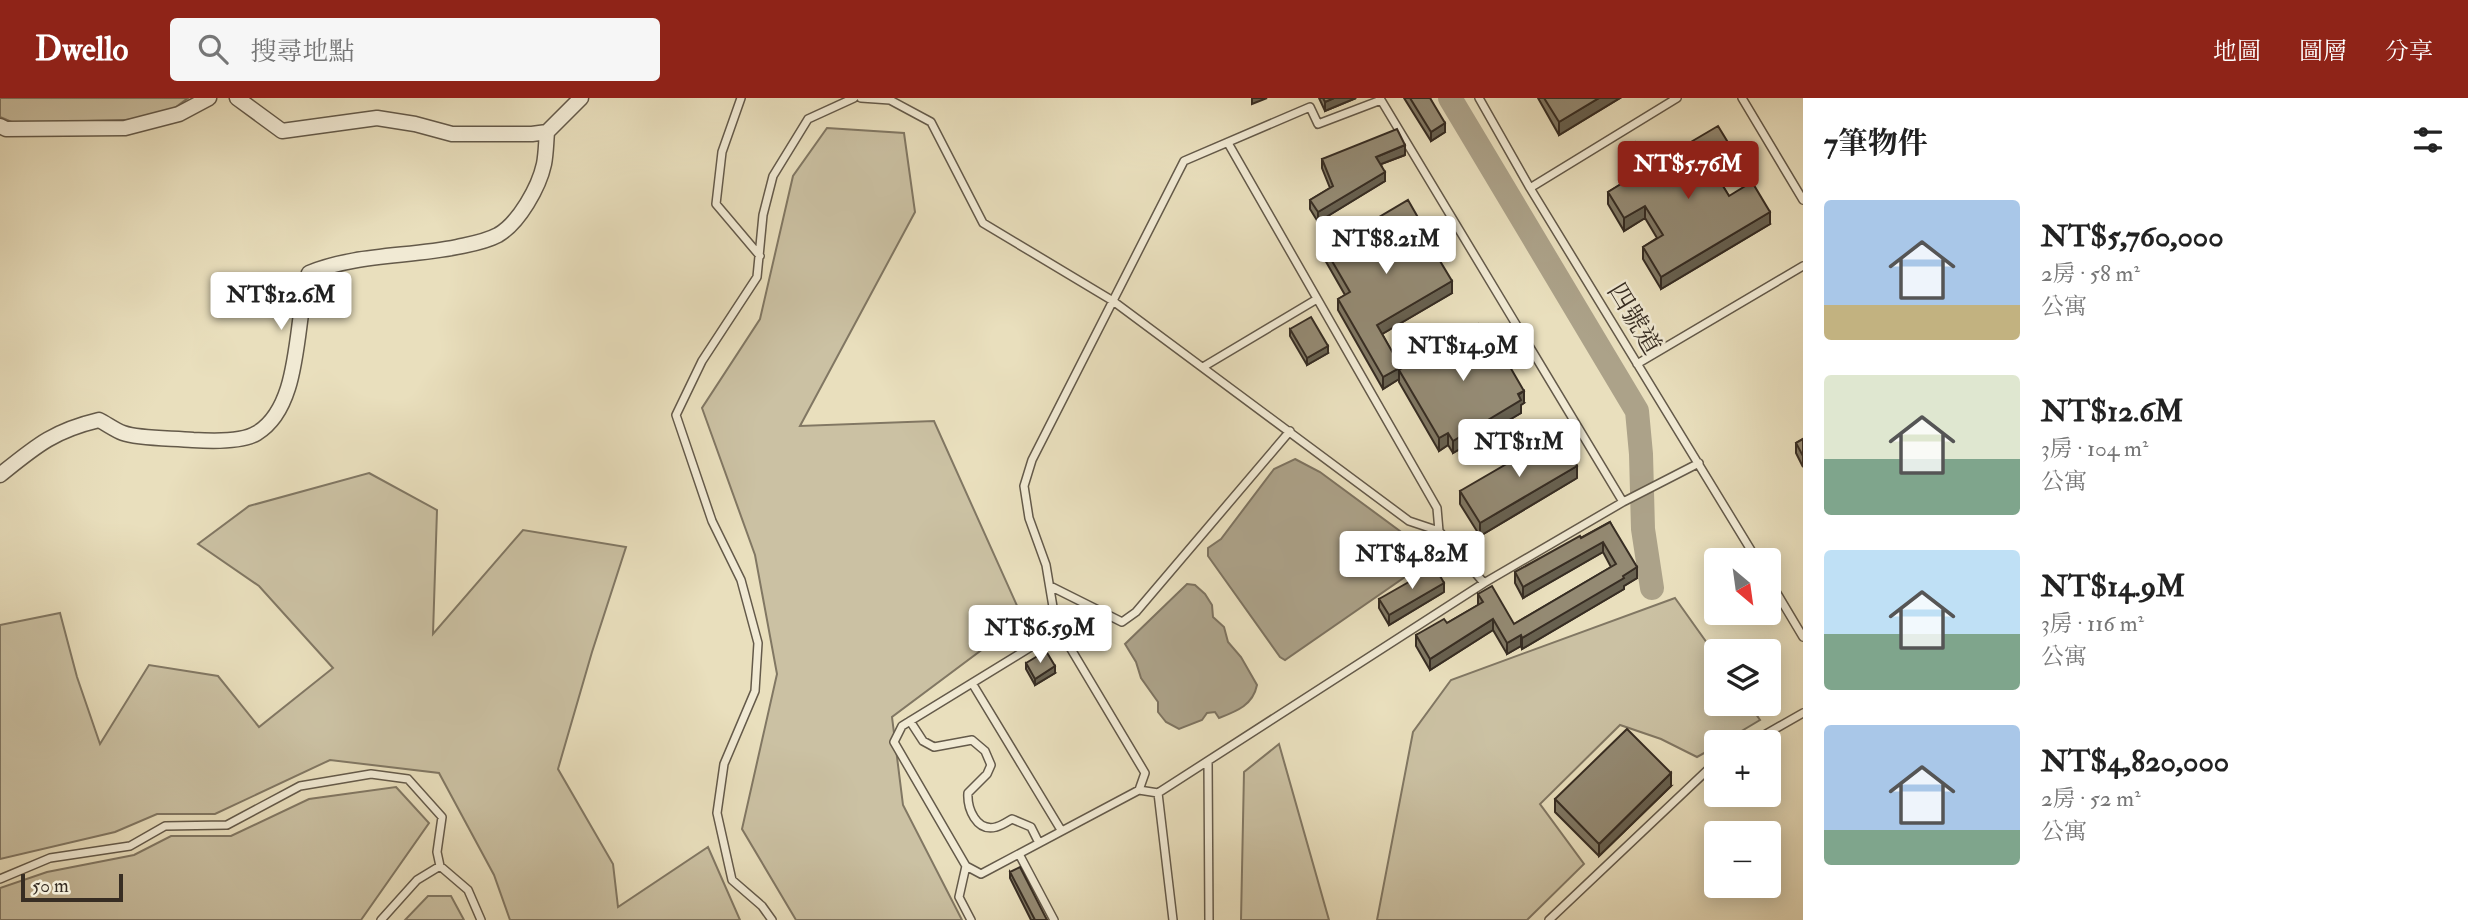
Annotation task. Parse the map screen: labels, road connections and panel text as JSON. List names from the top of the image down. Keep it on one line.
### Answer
{"streets":{"lane":["四號道"]},"scale_bar":"50 m","north":"bottom right","page":{"header":"Dwello","search":"搜尋地點","nav":["地圖","圖層","分享"],"heading":"7筆物件","price":["NT$5.76M","NT$8.21M","NT$12.6M","NT$14.9M","NT$11M","NT$4.82M","NT$6.59M"],"list":[{"name":"NT$5,760,000","note":"2房 · 58 m² · 公寓"},{"name":"NT$12.6M","note":"3房 · 104 m² · 公寓"},{"name":"NT$14.9M","note":"3房 · 116 m² · 公寓"},{"name":"NT$4,820,000","note":"2房 · 52 m² · 公寓"}],"map_buttons":["+","−"],"scale":"50 m"}}
